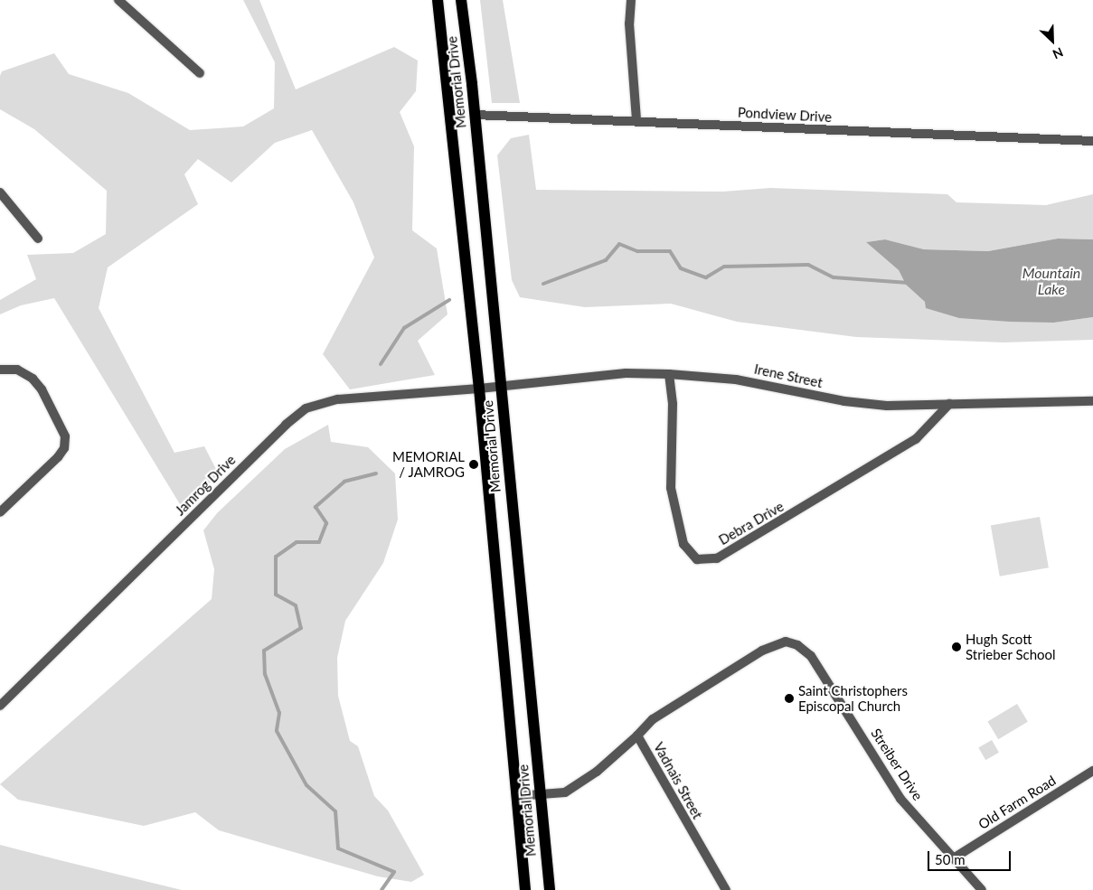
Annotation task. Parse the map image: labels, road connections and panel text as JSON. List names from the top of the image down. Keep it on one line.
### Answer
{"streets":{"main road":["Memorial Drive"],"street":["Pondview Drive","Irene Street","Jamrog Drive","Debra Drive","Streiber Drive","Vadnais Street","Old Farm Road"]},"crossings":[["Memorial Drive","Pondview Drive"],["Memorial Drive","Irene Street"],["Memorial Drive","Jamrog Drive"],["Memorial Drive","Vadnais Street"],["Irene Street","Jamrog Drive"],["Irene Street","Debra Drive"],["Streiber Drive","Vadnais Street"],["Streiber Drive","Old Farm Road"]],"water":["Mountain Lake"],"places":["MEMORIAL / JAMROG","Hugh Scott Strieber School","Saint Christophers Episcopal Church"],"scale_bar":"50 m","north":"bottom right"}
